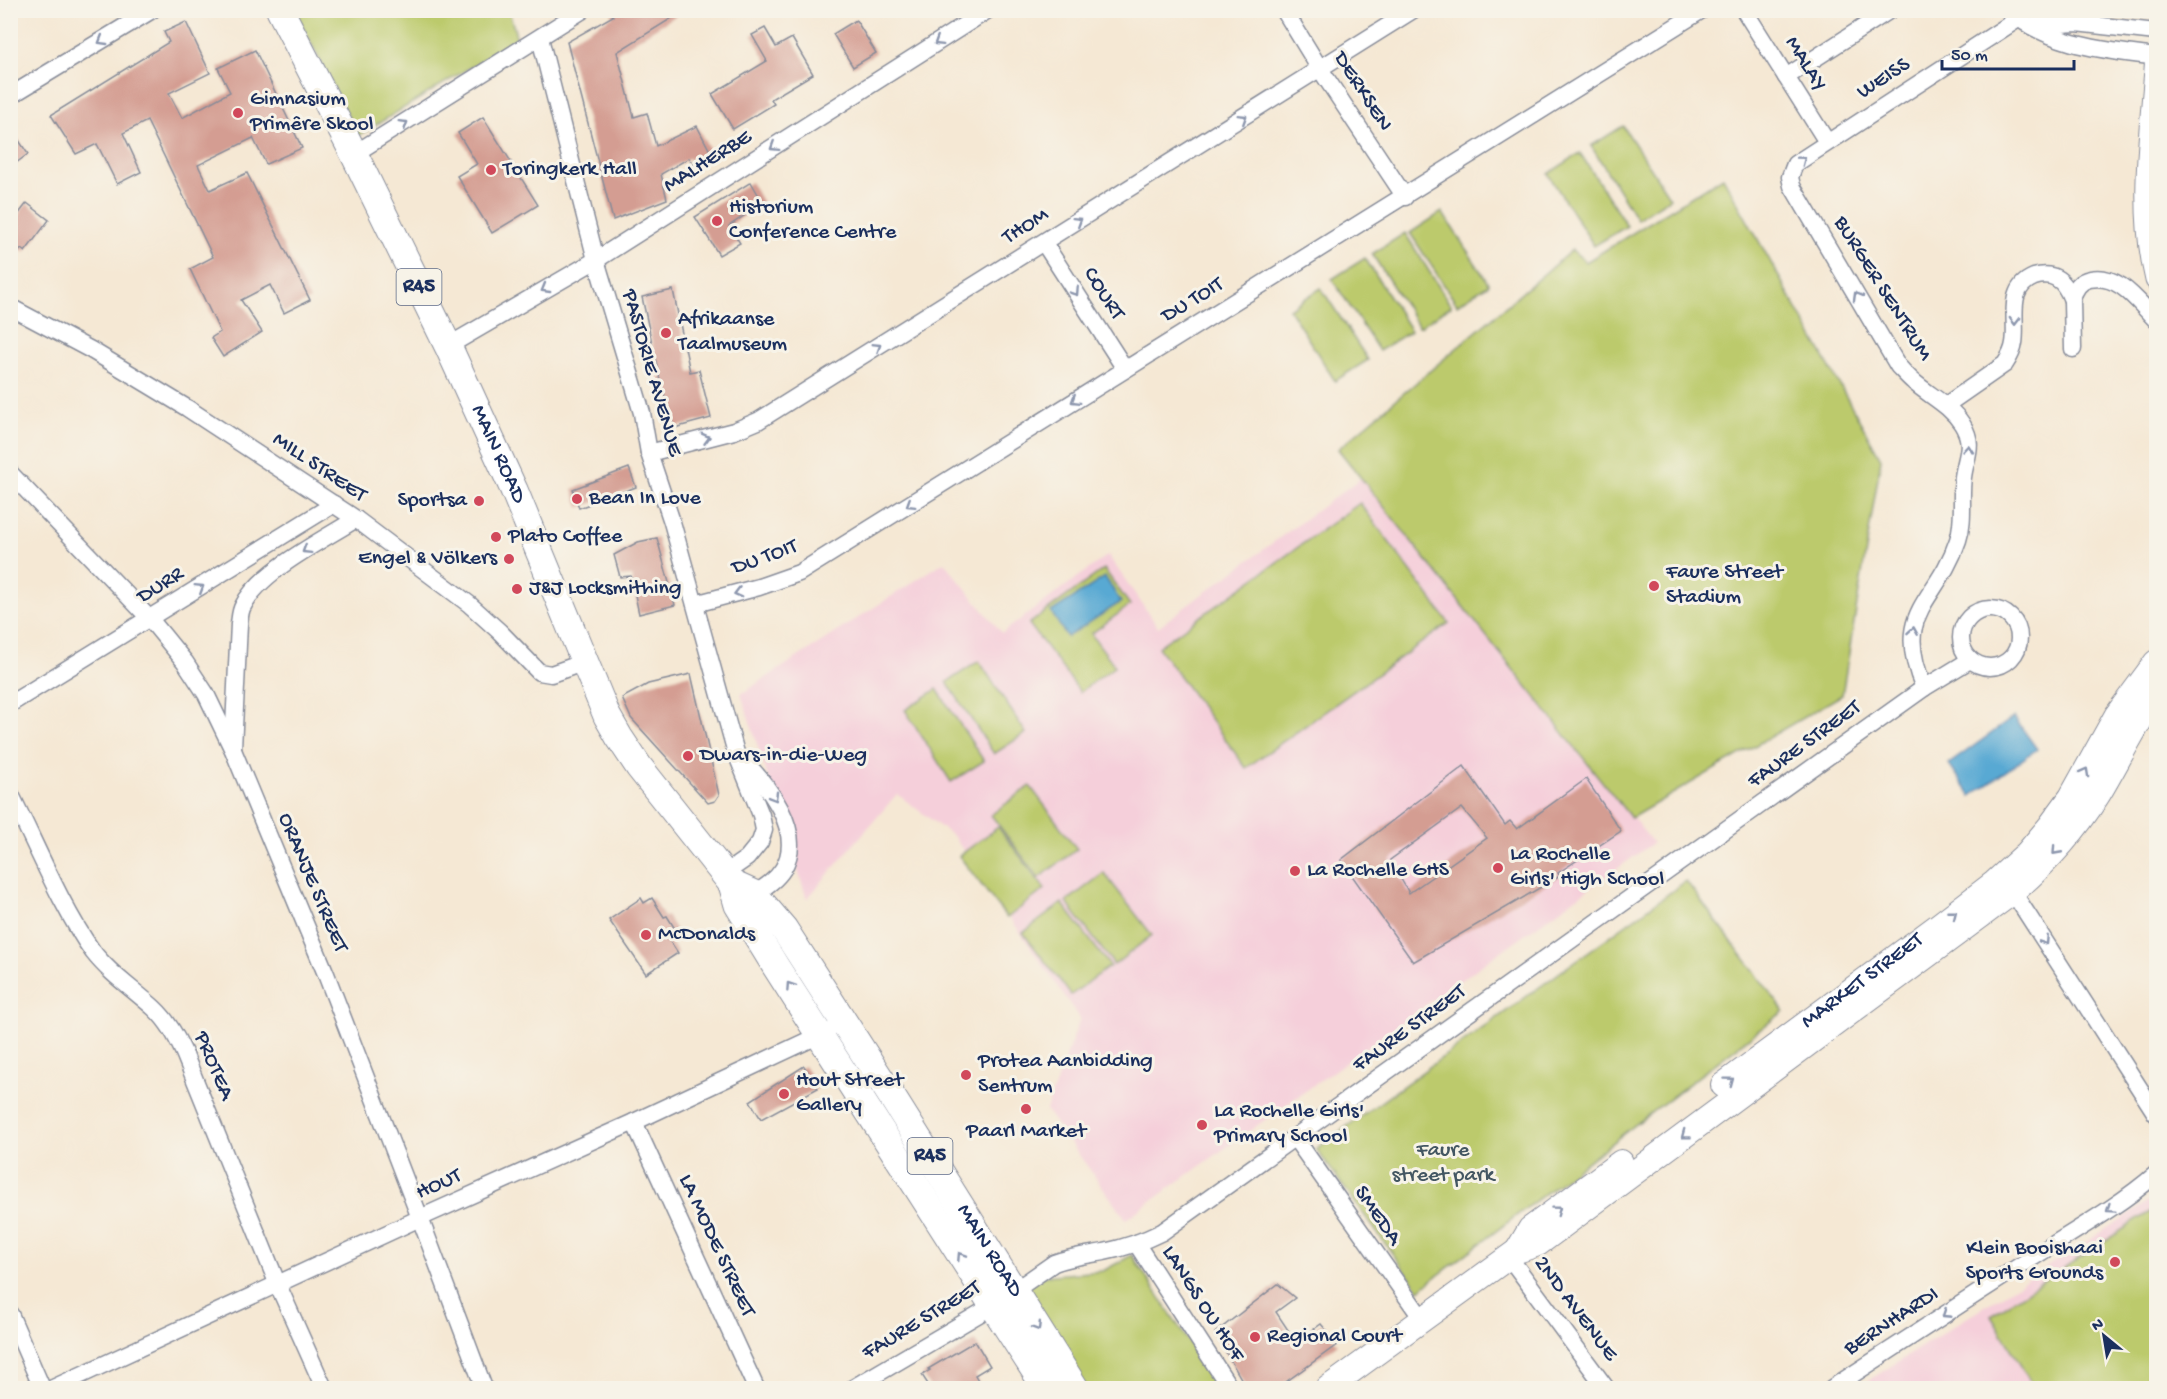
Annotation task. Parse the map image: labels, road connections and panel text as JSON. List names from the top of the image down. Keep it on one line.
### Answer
{"streets":{"main road":["R45","MAIN ROAD","MARKET STREET"],"street":["MALAY","WEISS","DERKSEN","MALHERBE","THOM","BURGER SENTRUM","COURT","DU TOIT","PASTORIE AVENUE","MILL STREET","DURR","FAURE STREET","ORANJE STREET","PROTEA","HOUT","SMEDA","LA MODE STREET","LANGS OU HOF","2ND AVENUE","BERNHARDI"]},"crossings":[["MALAY","WEISS"],["WEISS","BURGER SENTRUM"],["DERKSEN","THOM"],["DERKSEN","DU TOIT"],["MALHERBE","PASTORIE AVENUE"],["MALHERBE","MAIN ROAD"],["THOM","COURT"],["THOM","PASTORIE AVENUE"],["BURGER SENTRUM","FAURE STREET"],["COURT","DU TOIT"],["DU TOIT","PASTORIE AVENUE"],["PASTORIE AVENUE","MAIN ROAD"],["MAIN ROAD","MILL STREET"],["MAIN ROAD","FAURE STREET"],["MAIN ROAD","HOUT"],["MILL STREET","DURR"],["DURR","ORANJE STREET"],["FAURE STREET","SMEDA"],["FAURE STREET","LANGS OU HOF"],["ORANJE STREET","HOUT"],["MARKET STREET","SMEDA"],["MARKET STREET","2ND AVENUE"],["PROTEA","HOUT"],["HOUT","LA MODE STREET"]],"one_way":["MALHERBE","THOM","BURGER SENTRUM","COURT","DU TOIT","DURR","BERNHARDI"],"parks":["Faure street park"],"places":["Gimnasium Primêre Skool","Toringkerk Hall","Historium Conference Centre","Afrikaanse Taalmuseum","Bean In Love","Sportsa","Plato Coffee","Engel & Völkers","Faure Street Stadium","J&J Locksmithing","Dwars-in-die-Weg","La Rochelle Girls' High School","La Rochelle GHS","McDonalds","Protea Aanbidding Sentrum","Hout Street Gallery","Paarl Market","La Rochelle Girls' Primary School","Klein Booishaai Sports Grounds","Regional Court"],"scale_bar":"50 m","north":"top left"}
